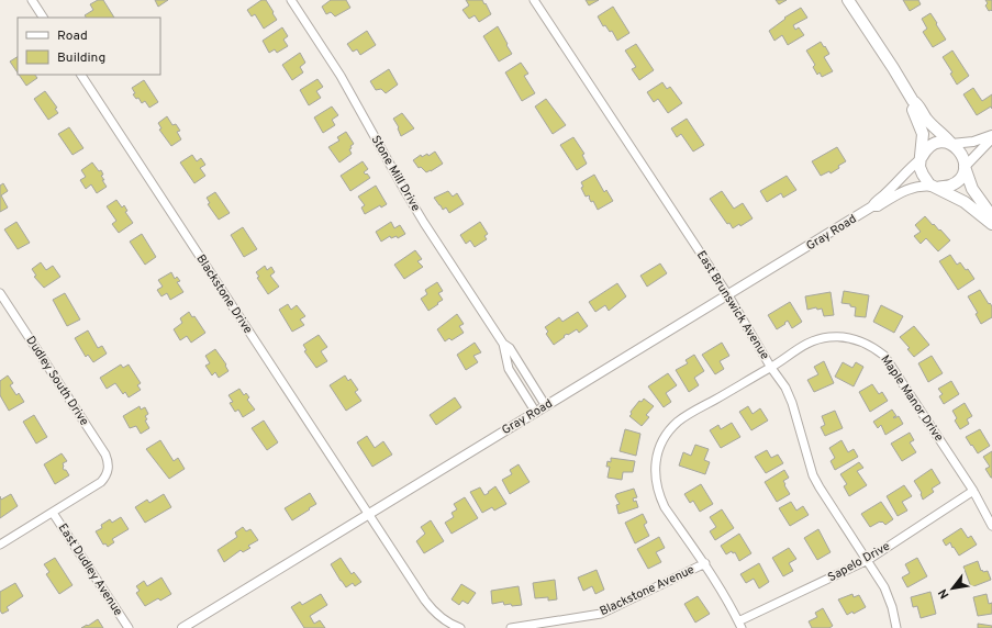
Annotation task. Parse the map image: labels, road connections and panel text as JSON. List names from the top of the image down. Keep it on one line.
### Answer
{"streets":{"street":["Stone Mill Drive","Gray Road","Blackstone Drive","East Brunswick Avenue","Dudley South Drive","Maple Manor Drive","Sapelo Drive","East Dudley Avenue","Blackstone Avenue"]},"crossings":[["Stone Mill Drive","Gray Road"],["Gray Road","Blackstone Drive"],["Gray Road","East Brunswick Avenue"],["East Brunswick Avenue","Maple Manor Drive"],["East Brunswick Avenue","Sapelo Drive"],["Dudley South Drive","East Dudley Avenue"],["Maple Manor Drive","Sapelo Drive"],["Maple Manor Drive","Blackstone Avenue"]],"legend":["Road","Building"],"north":"bottom left"}
